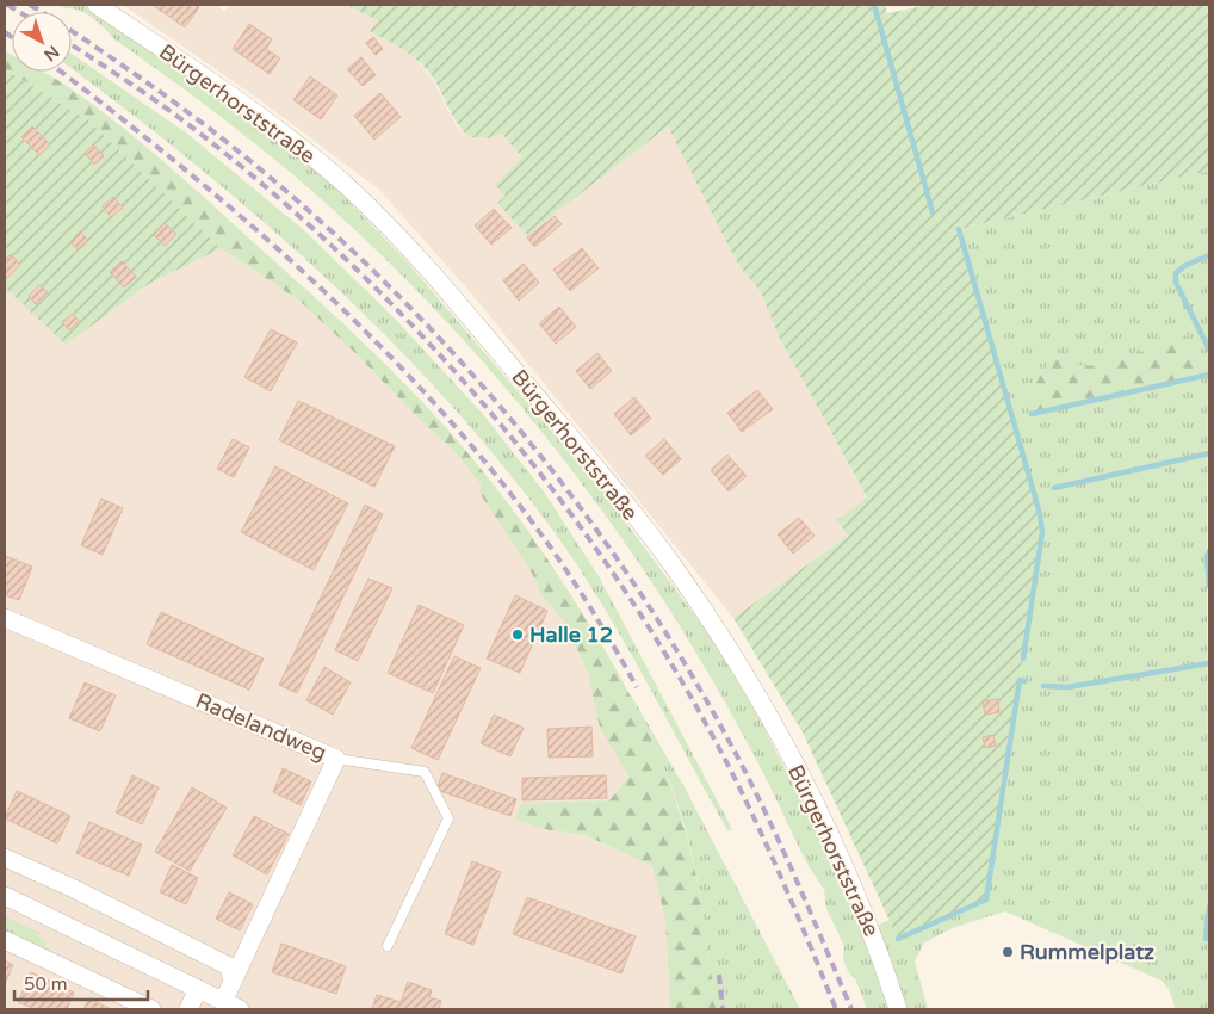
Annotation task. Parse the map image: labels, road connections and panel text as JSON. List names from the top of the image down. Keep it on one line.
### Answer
{"streets":{"street":["Bürgerhorststraße","Radelandweg"]},"places":["Halle 12","Rummelplatz"],"scale_bar":"50 m","north":"bottom right"}
